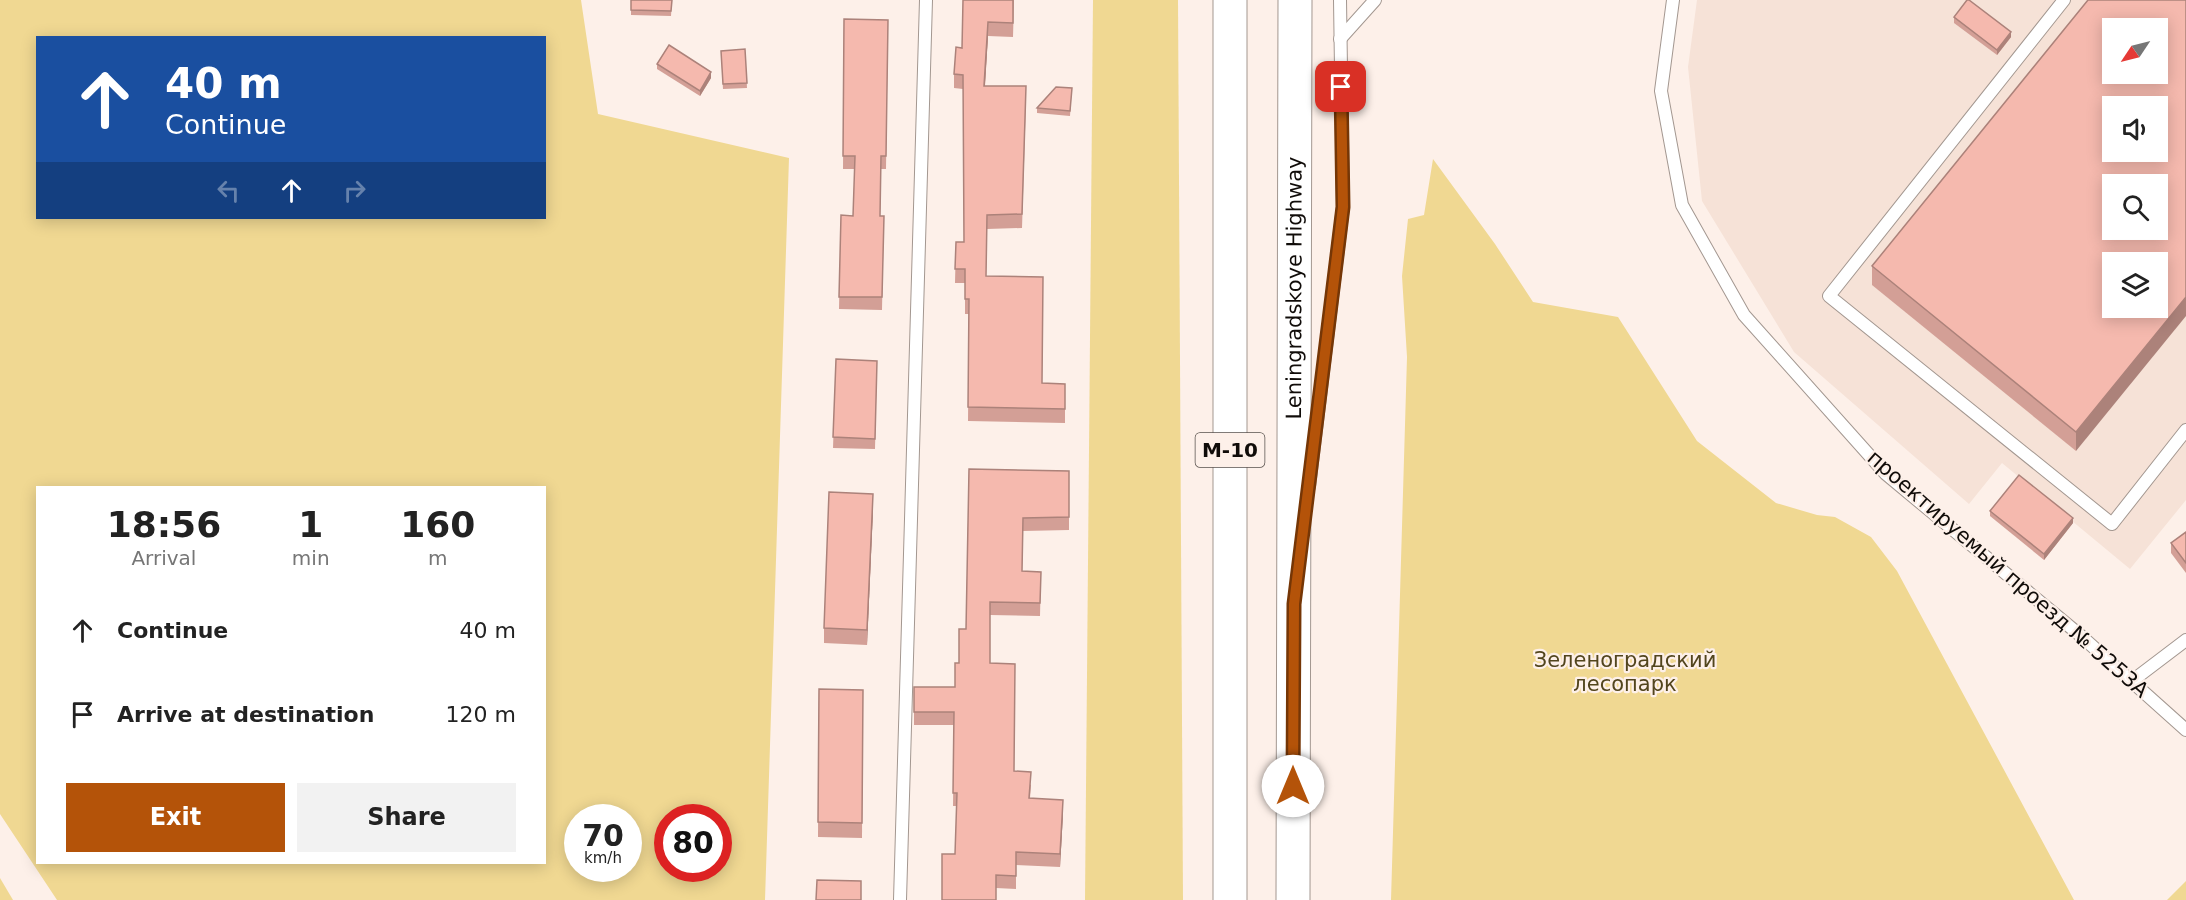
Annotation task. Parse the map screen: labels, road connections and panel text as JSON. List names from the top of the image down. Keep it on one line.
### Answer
{"streets":{"highway":["Leningradskoye Highway","М-10"],"lane":["проектируемый проезд № 5253А"]},"parks":["Зеленоградский лесопарк"],"north":"bottom left","page":{"turn":["40 m","Continue"],"eta":["18:56","Arrival","1","min","160","m"],"list":[{"name":"Continue","value":"40 m"},{"name":"Arrive at destination","value":"120 m"}],"buttons":["Exit","Share"],"speed":"70 km/h","limit":"80"}}
